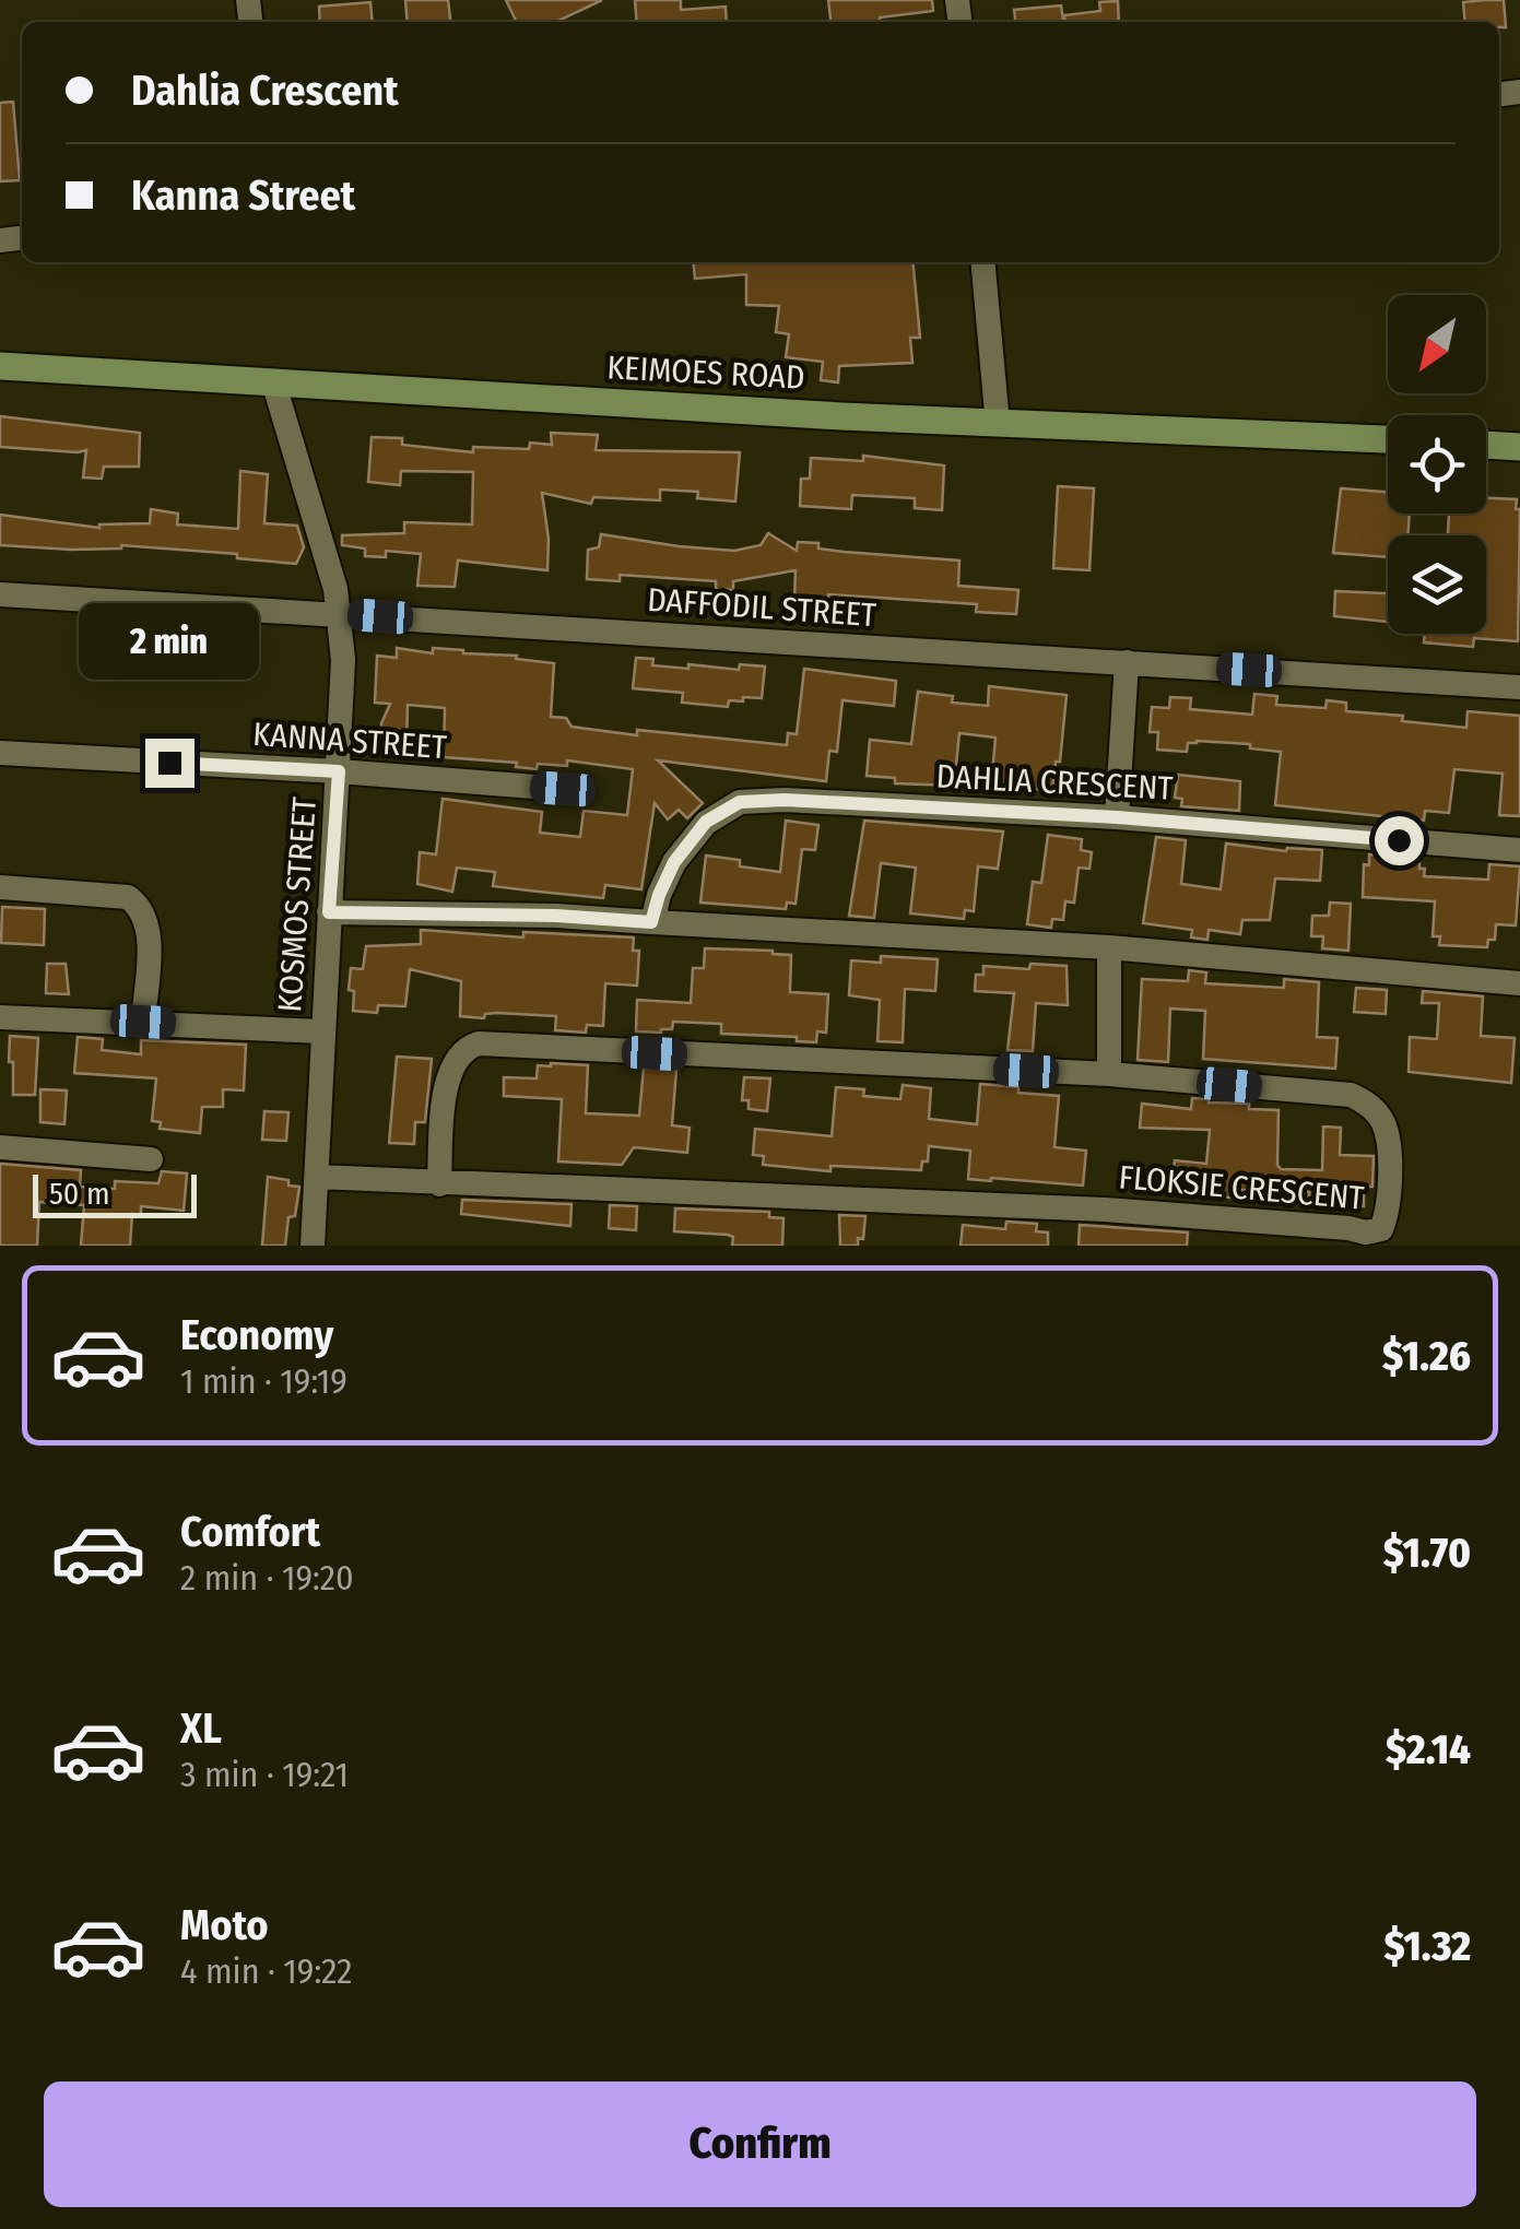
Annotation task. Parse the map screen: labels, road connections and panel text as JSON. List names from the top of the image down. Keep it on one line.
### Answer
{"streets":{"street":["KEIMOES ROAD","DAFFODIL STREET","KANNA STREET","DAHLIA CRESCENT","KOSMOS STREET","FLOKSIE CRESCENT"]},"crossings":[["KEIMOES ROAD","KOSMOS STREET"],["DAFFODIL STREET","KOSMOS STREET"],["KANNA STREET","KOSMOS STREET"],["KOSMOS STREET","FLOKSIE CRESCENT"]],"scale_bar":"50 m","north":"bottom left","page":{"banner":["Dahlia Crescent","Kanna Street"],"bubble":"2 min","scale":"50 m","list":[{"name":"Economy","note":"1 min · 19:19","value":"$1.26"},{"name":"Comfort","note":"2 min · 19:20","value":"$1.70"},{"name":"XL","note":"3 min · 19:21","value":"$2.14"},{"name":"Moto","note":"4 min · 19:22","value":"$1.32"}],"buttons":"Confirm"}}
